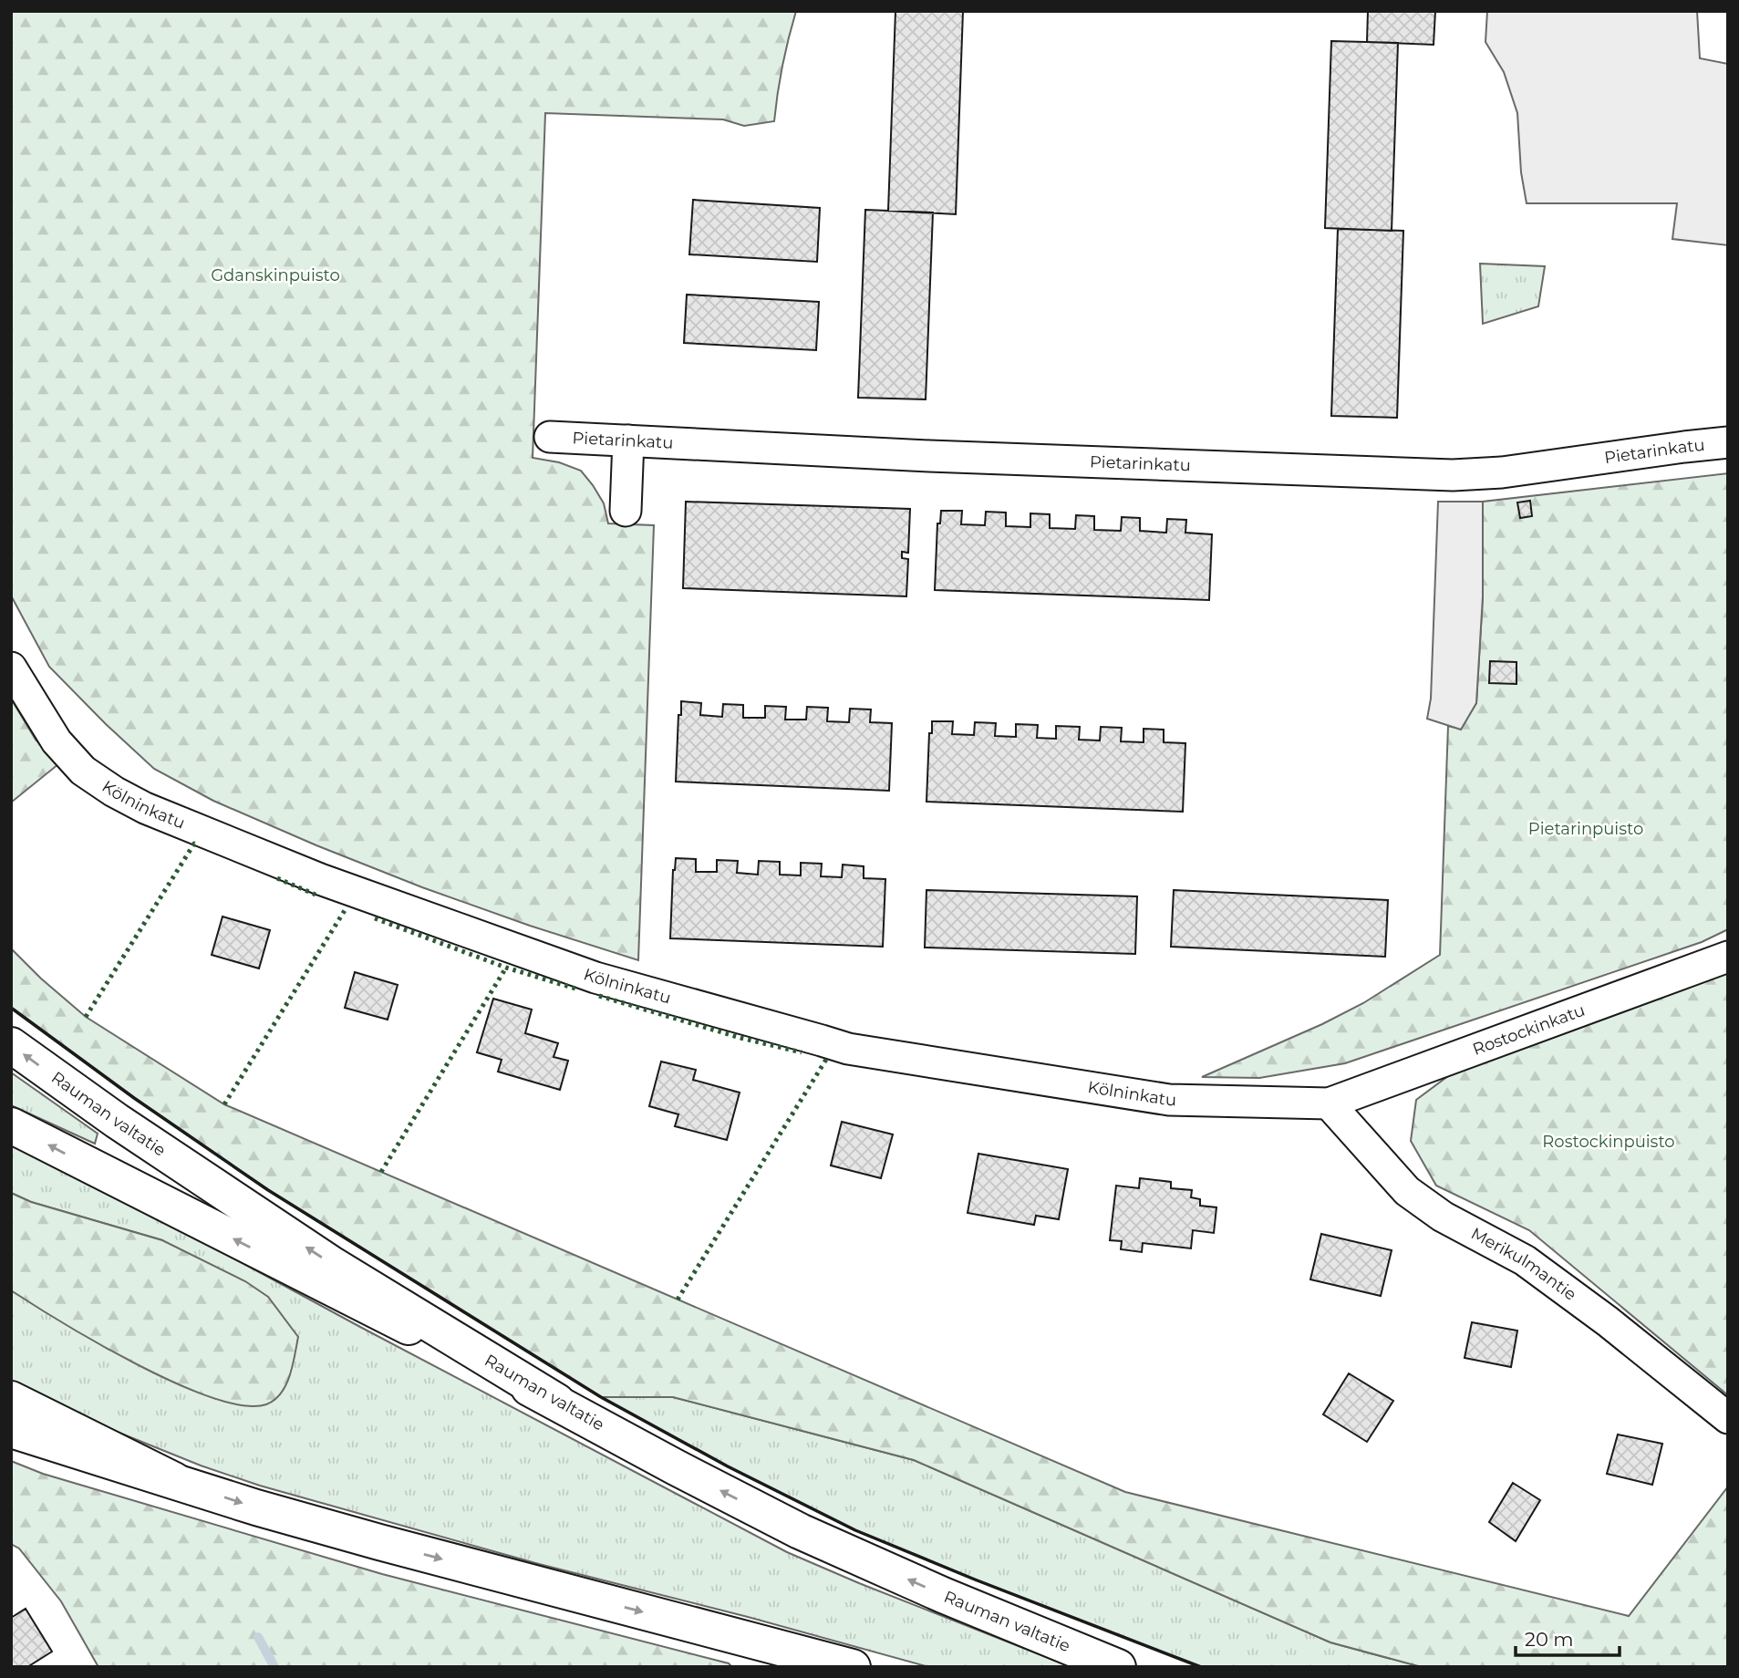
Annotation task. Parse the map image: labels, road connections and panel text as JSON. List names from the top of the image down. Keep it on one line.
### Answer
{"streets":{"highway":["Rauman valtatie"],"street":["Pietarinkatu","Kölninkatu","Rostockinkatu","Merikulmantie"]},"crossings":[["Kölninkatu","Rostockinkatu"],["Kölninkatu","Merikulmantie"],["Rostockinkatu","Merikulmantie"]],"parks":["Gdanskinpuisto","Pietarinpuisto","Rostockinpuisto"],"scale_bar":"20 m"}
